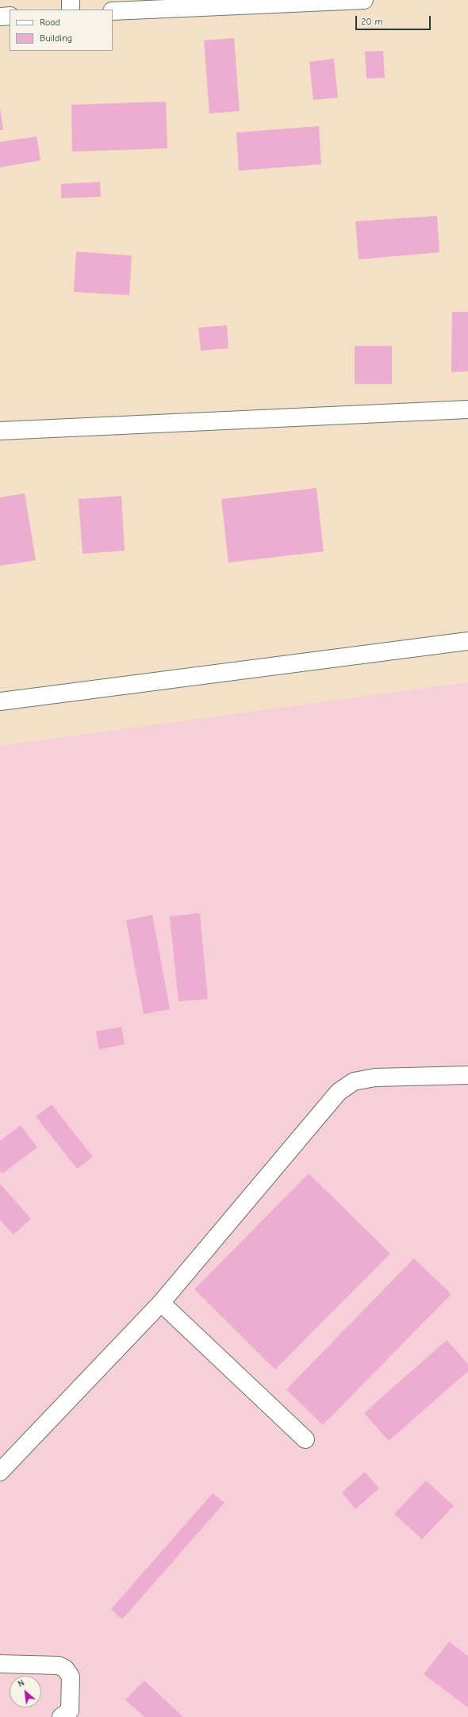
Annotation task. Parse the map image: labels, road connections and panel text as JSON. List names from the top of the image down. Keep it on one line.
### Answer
{"legend":["Road","Building"],"scale_bar":"20 m","north":"top left"}
